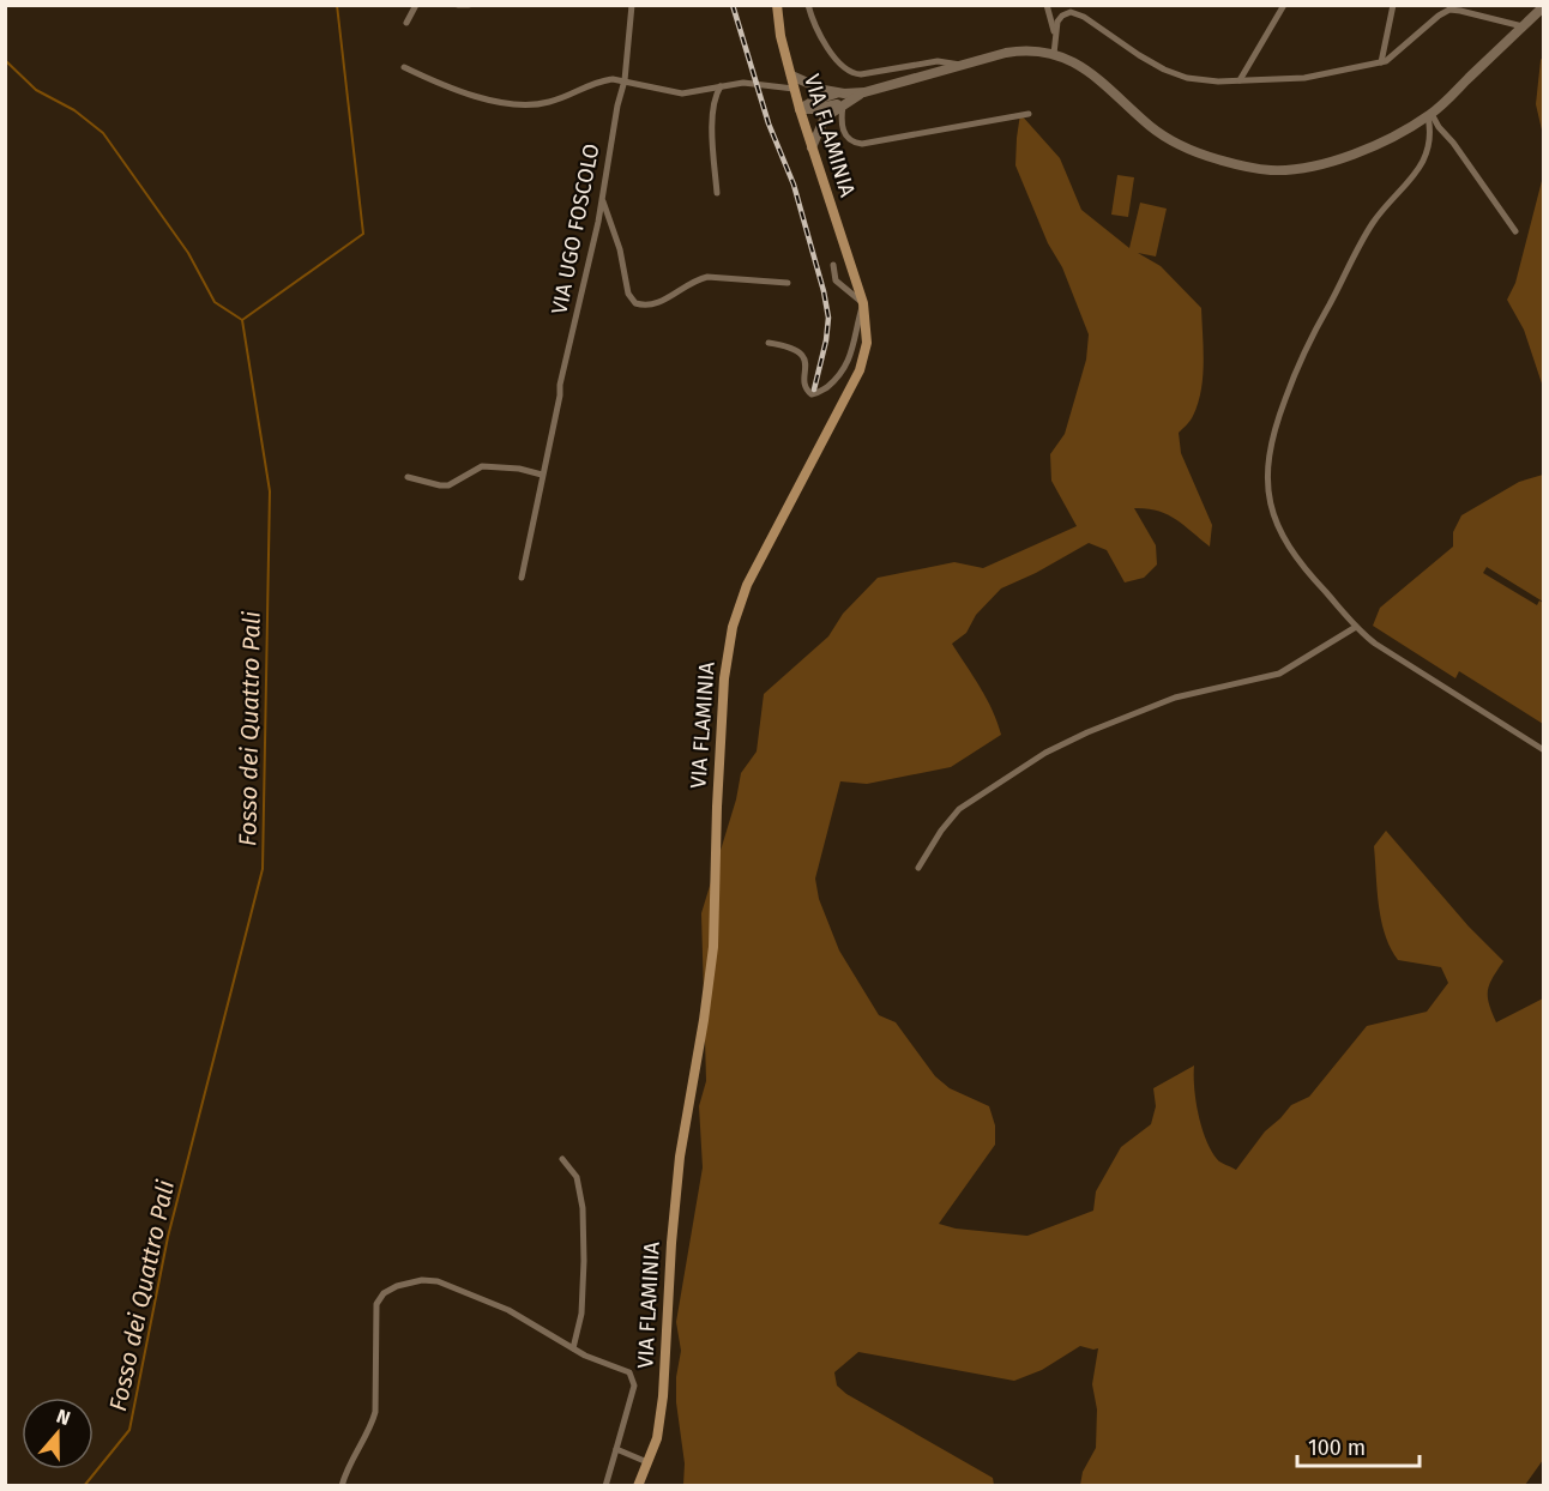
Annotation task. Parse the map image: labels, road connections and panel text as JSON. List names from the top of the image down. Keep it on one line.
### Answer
{"streets":{"main road":["VIA FLAMINIA"],"street":["VIA UGO FOSCOLO"]},"water":["Fosso dei Quattro Pali"],"scale_bar":"100 m","north":"top"}
